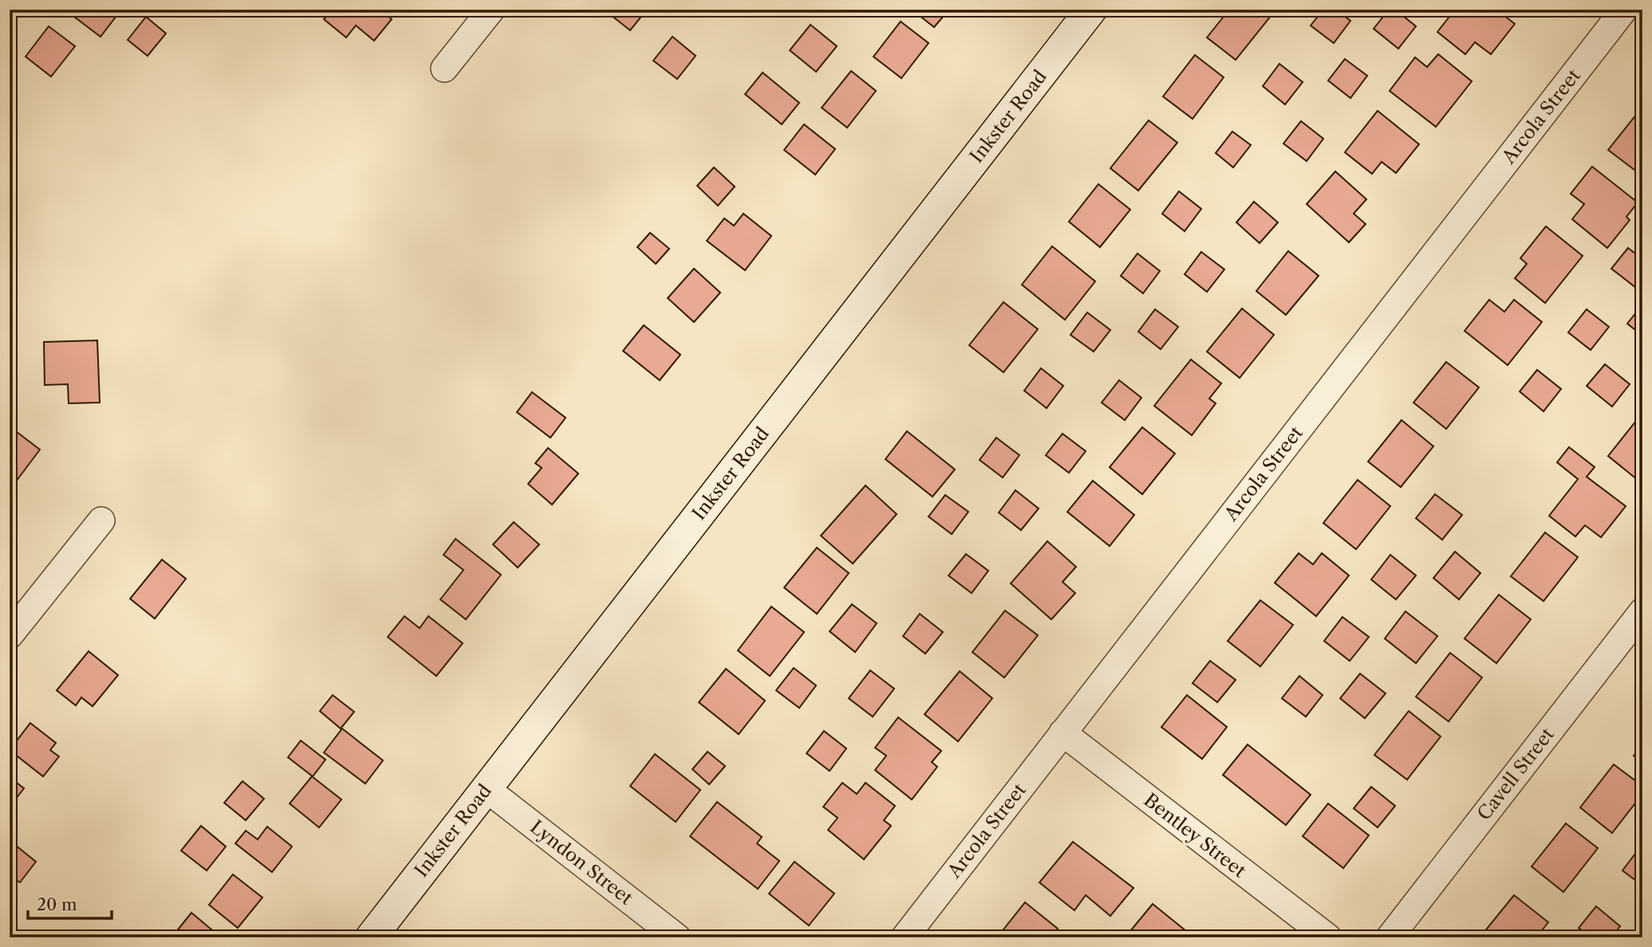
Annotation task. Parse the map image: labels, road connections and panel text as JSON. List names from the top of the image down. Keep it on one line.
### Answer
{"streets":{"main road":["Inkster Road"],"street":["Arcola Street","Cavell Street","Bentley Street","Lyndon Street"]},"crossings":[["Inkster Road","Lyndon Street"],["Arcola Street","Bentley Street"]],"scale_bar":"20 m"}
